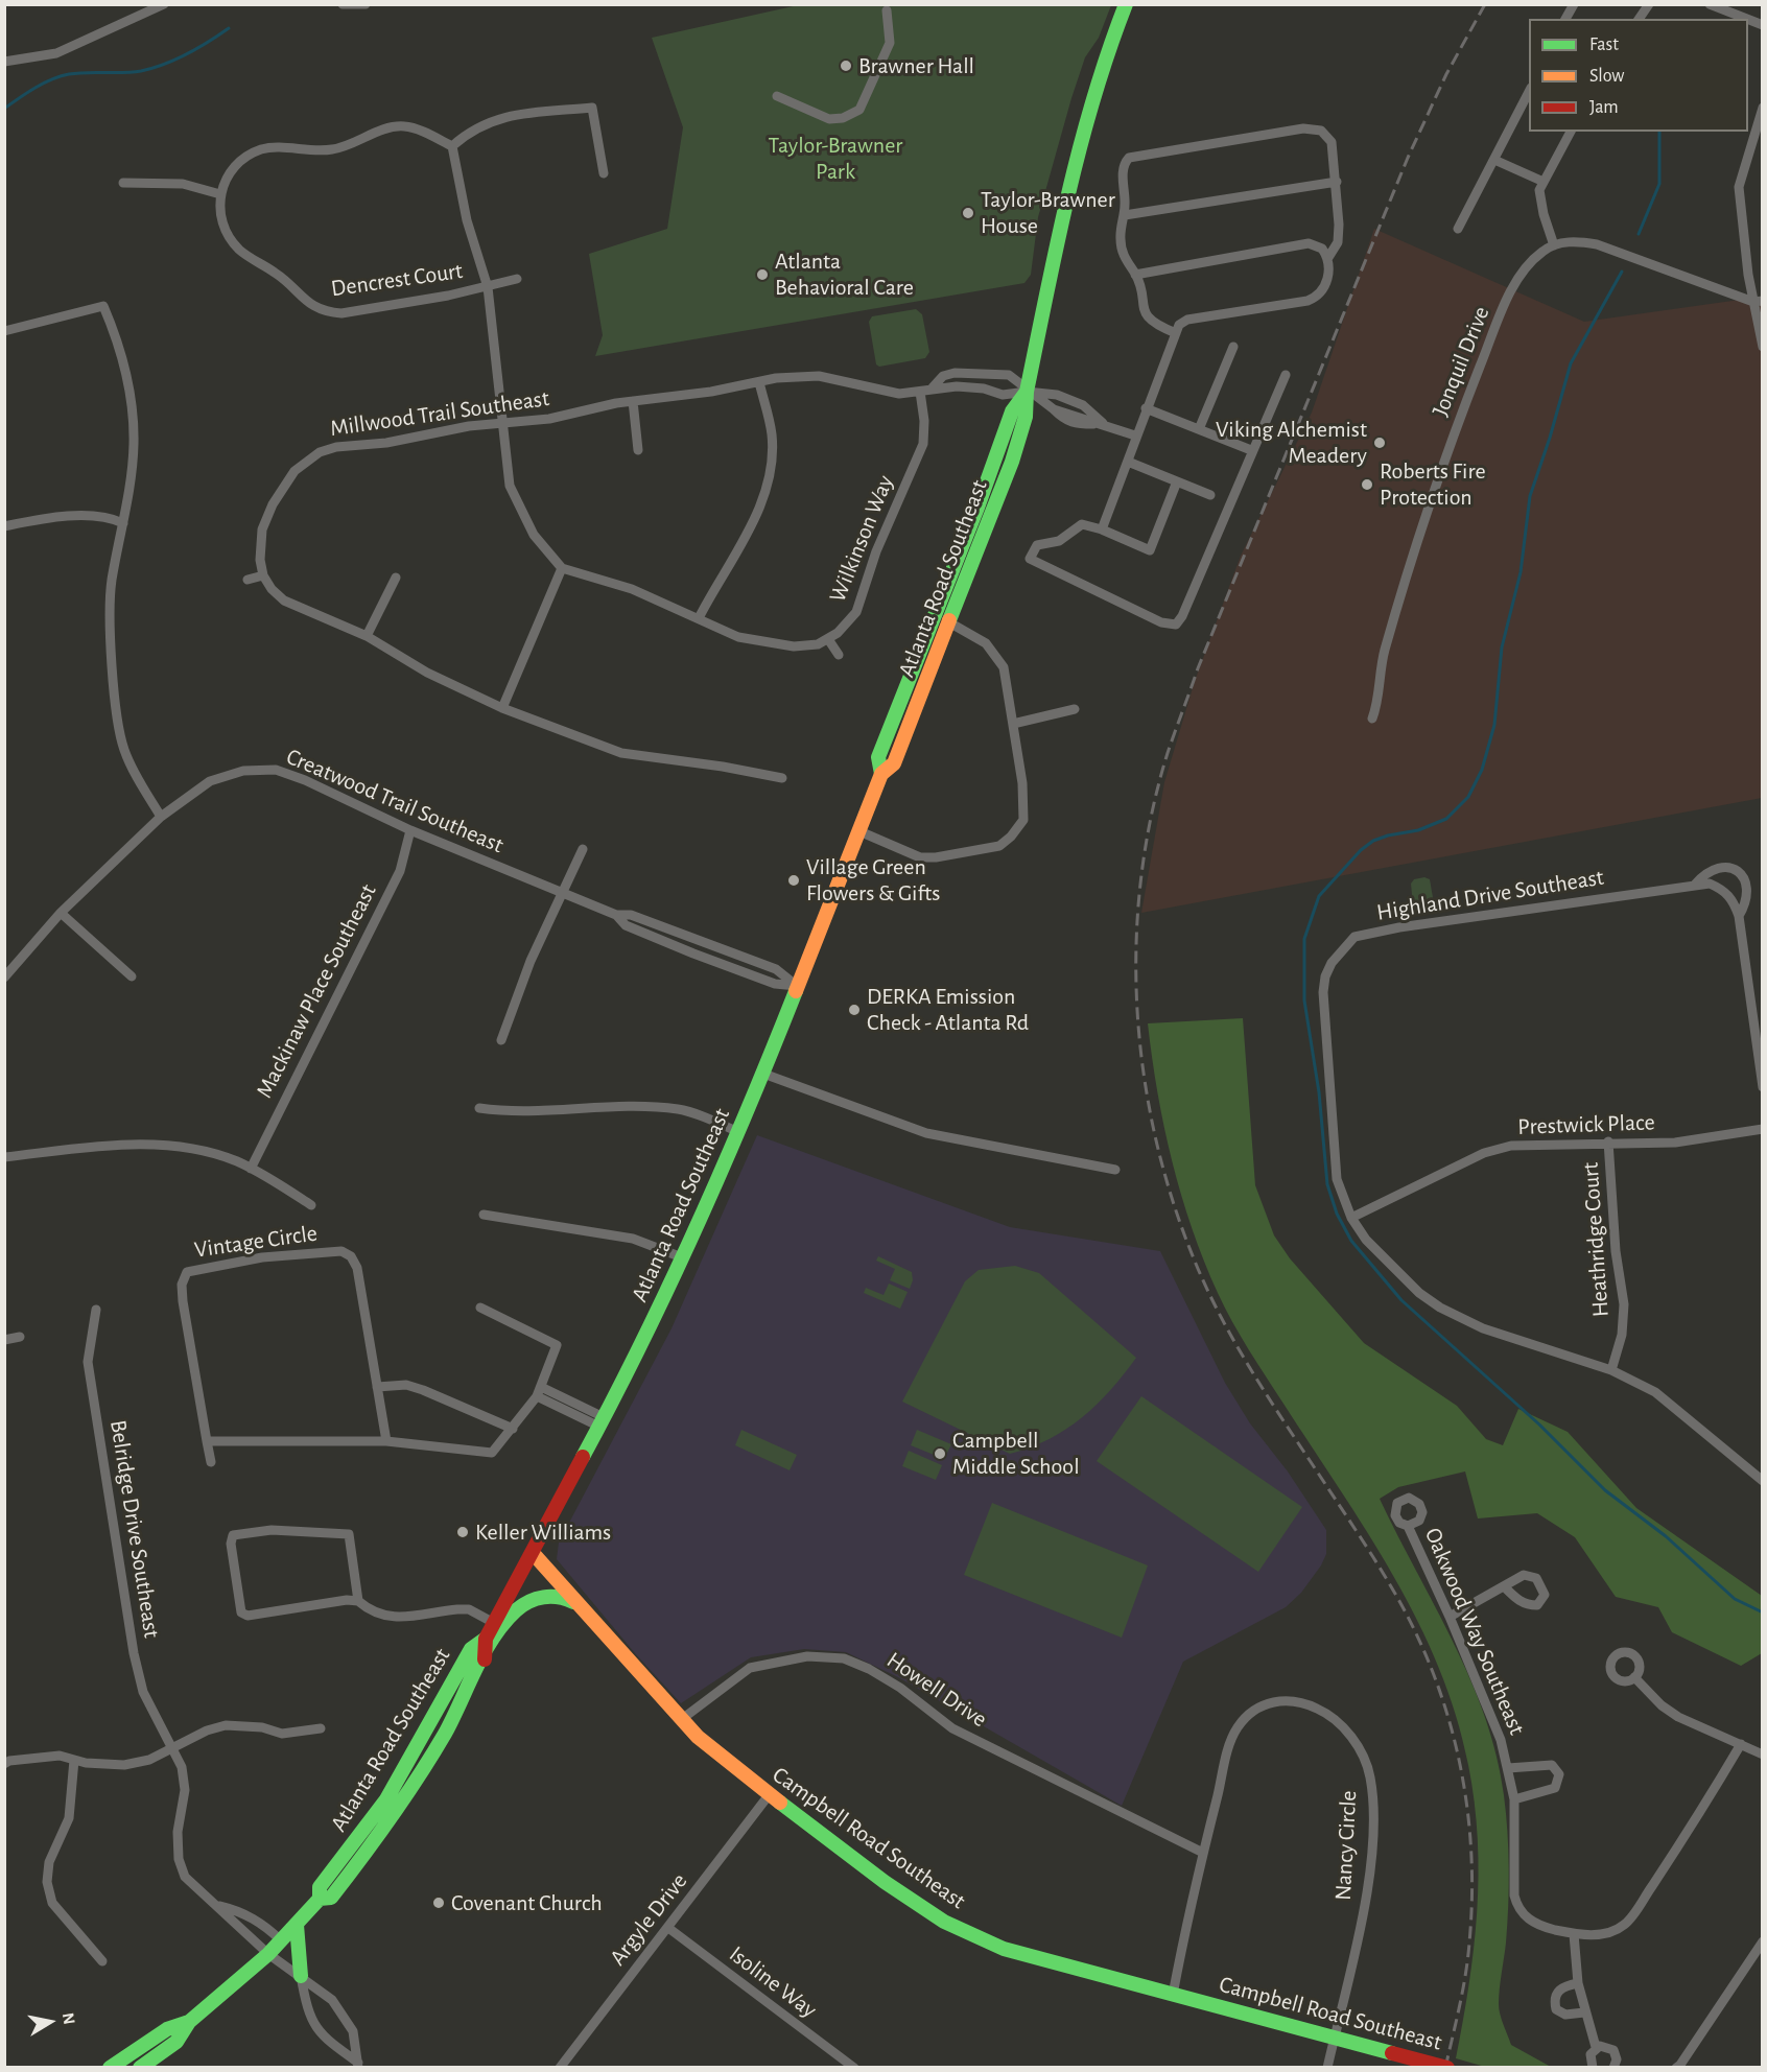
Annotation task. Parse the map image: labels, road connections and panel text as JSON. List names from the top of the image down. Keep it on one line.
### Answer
{"streets":{"main road":["Atlanta Road Southeast","Campbell Road Southeast"],"street":["Dencrest Court","Jonquil Drive","Millwood Trail Southeast","Wilkinson Way","Creatwood Trail Southeast","Highland Drive Southeast","Mackinaw Place Southeast","Prestwick Place","Heathridge Court","Vintage Circle","Belridge Drive Southeast","Oakwood Way Southeast","Howell Drive","Nancy Circle","Argyle Drive","Isoline Way"]},"crossings":[["Millwood Trail Southeast","Wilkinson Way"],["Millwood Trail Southeast","Atlanta Road Southeast"],["Atlanta Road Southeast","Creatwood Trail Southeast"],["Atlanta Road Southeast","Belridge Drive Southeast"],["Atlanta Road Southeast","Campbell Road Southeast"],["Creatwood Trail Southeast","Mackinaw Place Southeast"],["Highland Drive Southeast","Prestwick Place"],["Highland Drive Southeast","Heathridge Court"],["Prestwick Place","Heathridge Court"],["Howell Drive","Campbell Road Southeast"],["Howell Drive","Nancy Circle"],["Campbell Road Southeast","Nancy Circle"],["Campbell Road Southeast","Argyle Drive"],["Argyle Drive","Isoline Way"]],"parks":["Taylor-Brawner Park"],"places":["Brawner Hall","Taylor-Brawner House","Atlanta Behavioral Care","Viking Alchemist Meadery","Roberts Fire Protection","Village Green Flowers & Gifts","DERKA Emission Check - Atlanta Rd","Campbell Middle School","Keller Williams","Covenant Church"],"legend":["Fast","Slow","Jam"],"north":"right"}
